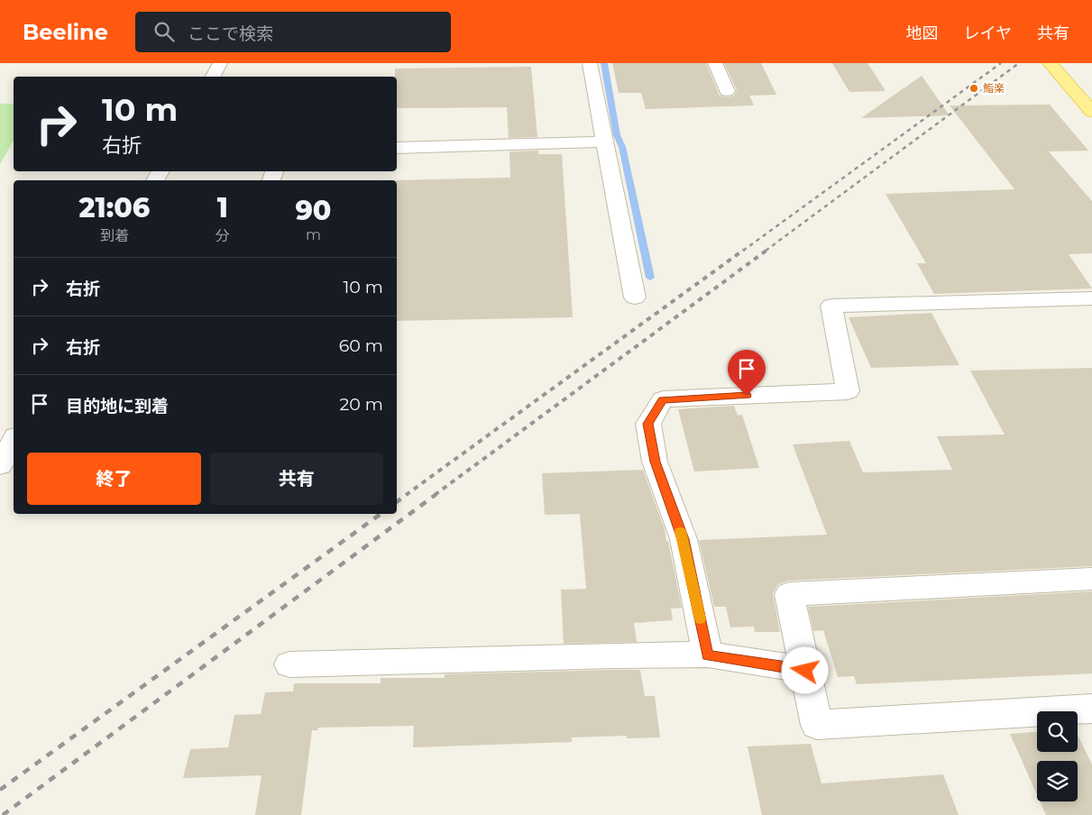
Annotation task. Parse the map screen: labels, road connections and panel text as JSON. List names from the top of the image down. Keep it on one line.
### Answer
{"places":["鮨楽"],"page":{"header":"Beeline","search":"ここで検索","nav":["地図","レイヤ","共有"],"turn":["10 m","右折"],"eta":["21:06","到着","1","分","90","m"],"list":[{"name":"右折","value":"10 m"},{"name":"右折","value":"60 m"},{"name":"目的地に到着","value":"20 m"}],"buttons":["終了","共有"]}}
